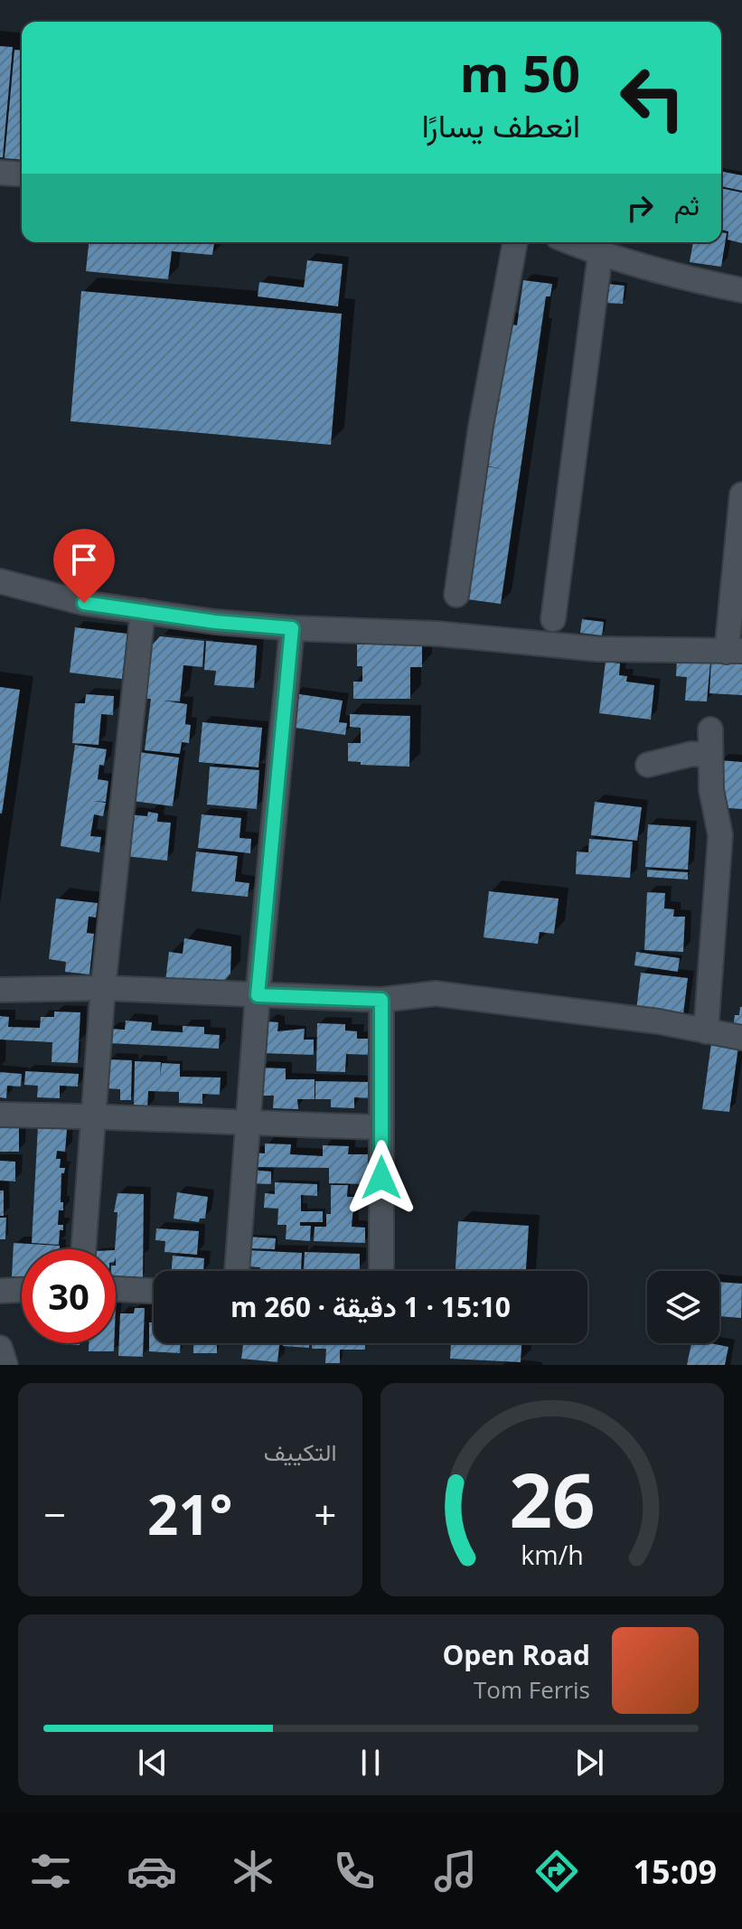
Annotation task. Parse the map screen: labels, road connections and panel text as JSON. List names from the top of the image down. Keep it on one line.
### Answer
{"page":{"turn":["50 m","انعطف يسارًا"],"then":"ثم","limit":"30","trip":"15:10 · 1 دقيقة · 260 m","tile":"التكييف","heat":["−","21°","+"],"song":["Open Road","Tom Ferris"],"tabs":"15:09","gauge":["26","km/h"]}}
